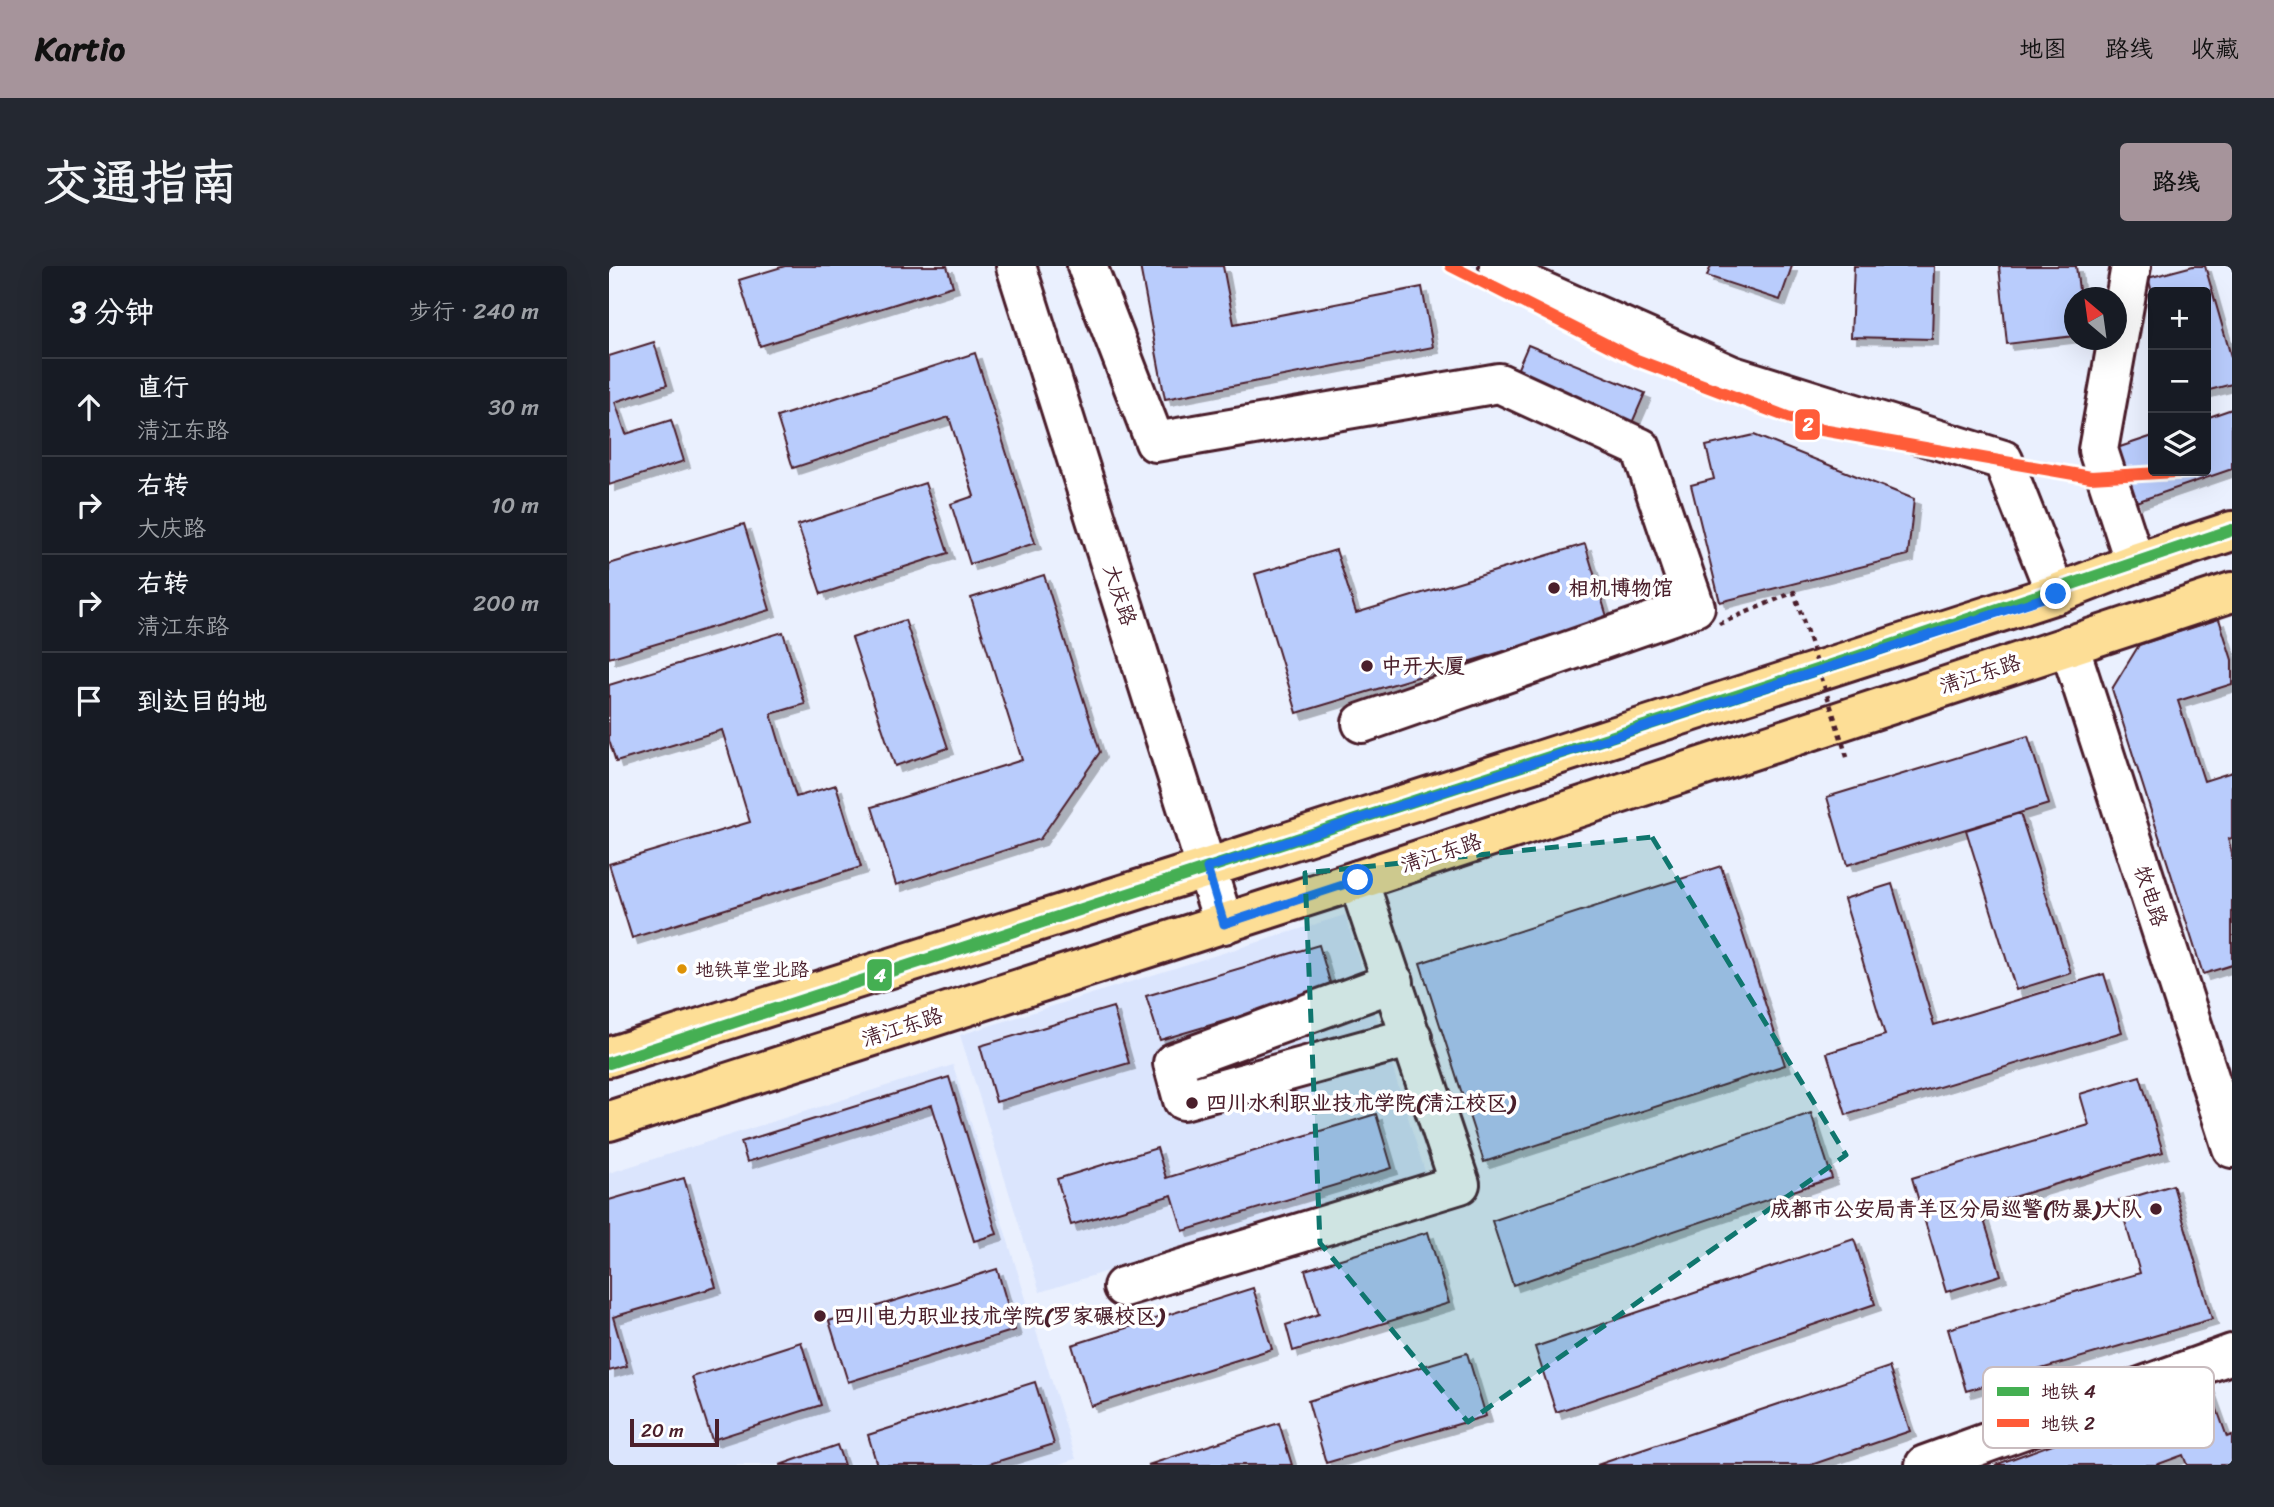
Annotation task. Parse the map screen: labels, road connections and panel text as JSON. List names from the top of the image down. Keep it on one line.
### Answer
{"streets":{"main road":["清江东路"],"street":["大庆路","牧电路"]},"crossings":[["大庆路","清江东路"],["清江东路","牧电路"]],"places":["相机博物馆","中开大厦","地铁草堂北路","四川水利职业技术学院(清江校区)","成都市公安局青羊区分局巡警(防暴)大队","四川电力职业技术学院(罗家碾校区)"],"lines":["metro line 2","metro line 4"],"legend":["地铁 4","地铁 2"],"scale_bar":"20 m","north":"top left","page":{"header":"Kartio","nav":["地图","路线","收藏"],"title":"交通指南","buttons":"路线","heading":["3 分钟","步行 · 240 m"],"map_buttons":["+","−"],"list":[["直行","清江东路","30 m"],["右转","大庆路","10 m"],["右转","清江东路","200 m"],"到达目的地"],"scale":"20 m"}}
